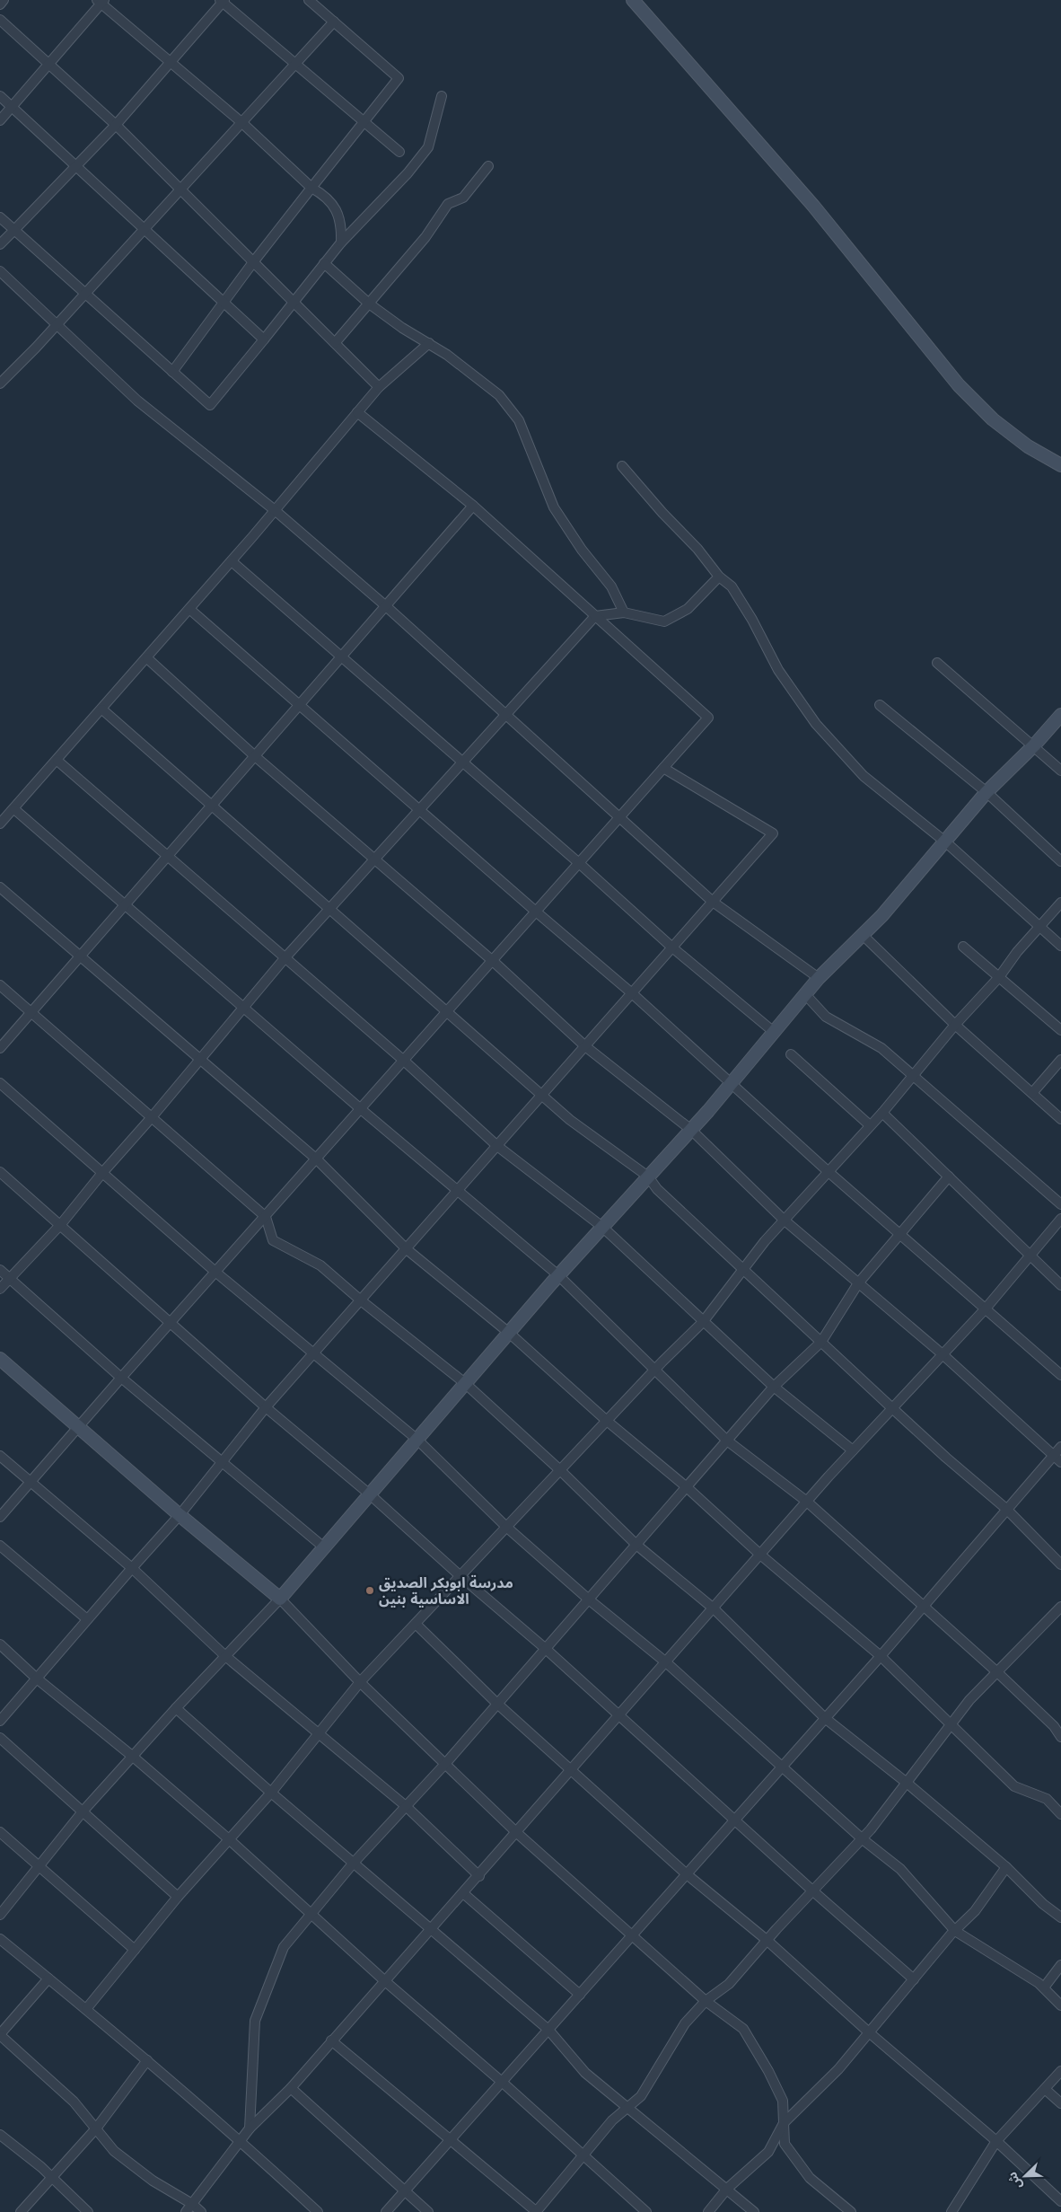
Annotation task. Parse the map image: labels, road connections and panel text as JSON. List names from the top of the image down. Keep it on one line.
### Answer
{"places":["مدرسة ابوبكر الصديق الاساسية بنين"],"north":"bottom left"}
